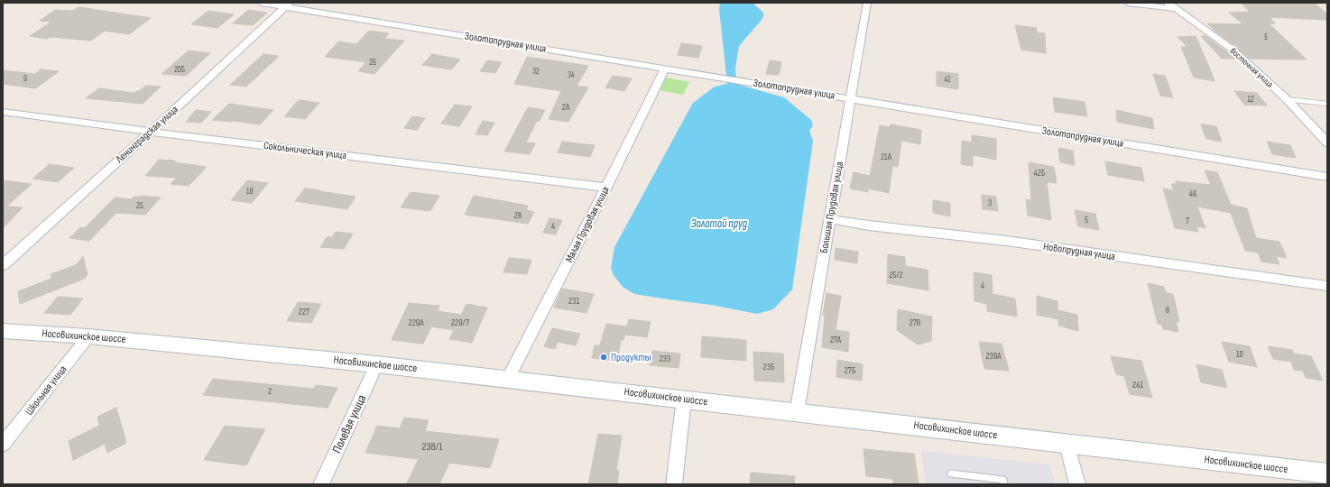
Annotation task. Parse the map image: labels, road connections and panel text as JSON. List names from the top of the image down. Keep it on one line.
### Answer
{"streets":{"main road":["Носовихинское шоссе"],"street":["Золотопрудная улица","Восточная улица","Ленинградская улица","Сокольническая улица","Большая Прудовая улица","Малая Прудовая улица","Новопрудная улица","Школьная улица","Полевая улица"]},"crossings":[["Золотопрудная улица","Ленинградская улица"],["Золотопрудная улица","Большая Прудовая улица"],["Золотопрудная улица","Малая Прудовая улица"],["Ленинградская улица","Сокольническая улица"],["Сокольническая улица","Малая Прудовая улица"],["Большая Прудовая улица","Новопрудная улица"],["Большая Прудовая улица","Носовихинское шоссе"],["Малая Прудовая улица","Носовихинское шоссе"],["Носовихинское шоссе","Школьная улица"],["Носовихинское шоссе","Полевая улица"]],"water":["Золотой пруд"],"places":["Продукты"],"house_numbers":["5","26","20Б","32","34","9","41","12","2А","21А","42Б","18","46","3","25","28","5","7","4","25/2","4","231","8","227","229А","229/7","27В","27А","10","239А","233","235","27Б","241","2","238/1"]}
